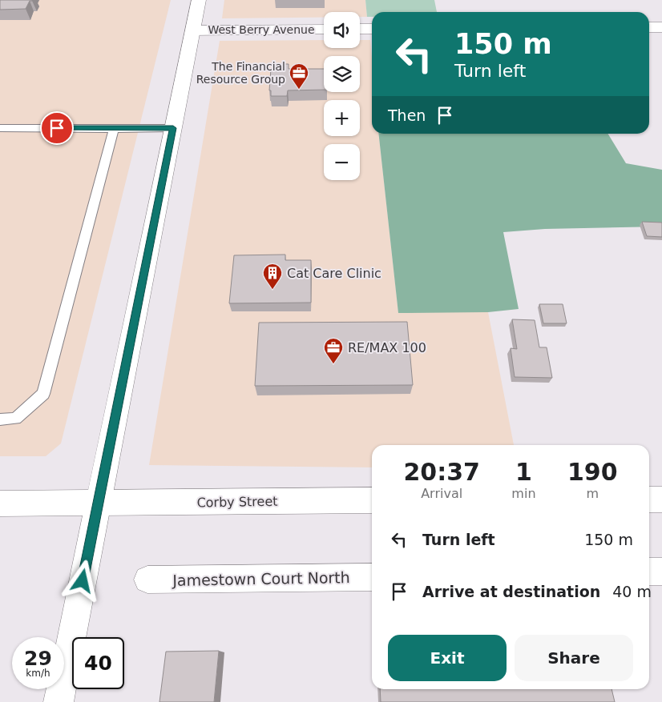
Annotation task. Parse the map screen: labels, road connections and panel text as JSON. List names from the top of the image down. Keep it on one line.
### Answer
{"streets":{"street":["West Berry Avenue","Corby Street","Jamestown Court North"]},"places":{"office":["The Financial Resource Group","RE/MAX 100"],"building":["Cat Care Clinic"]},"page":{"map_buttons":["+","−"],"turn":["150 m","Turn left"],"then":"Then","eta":["20:37","Arrival","1","min","190","m"],"list":[{"name":"Turn left","value":"150 m"},{"name":"Arrive at destination","value":"40 m"}],"buttons":["Exit","Share"],"speed":"29 km/h","limit":"40"}}
